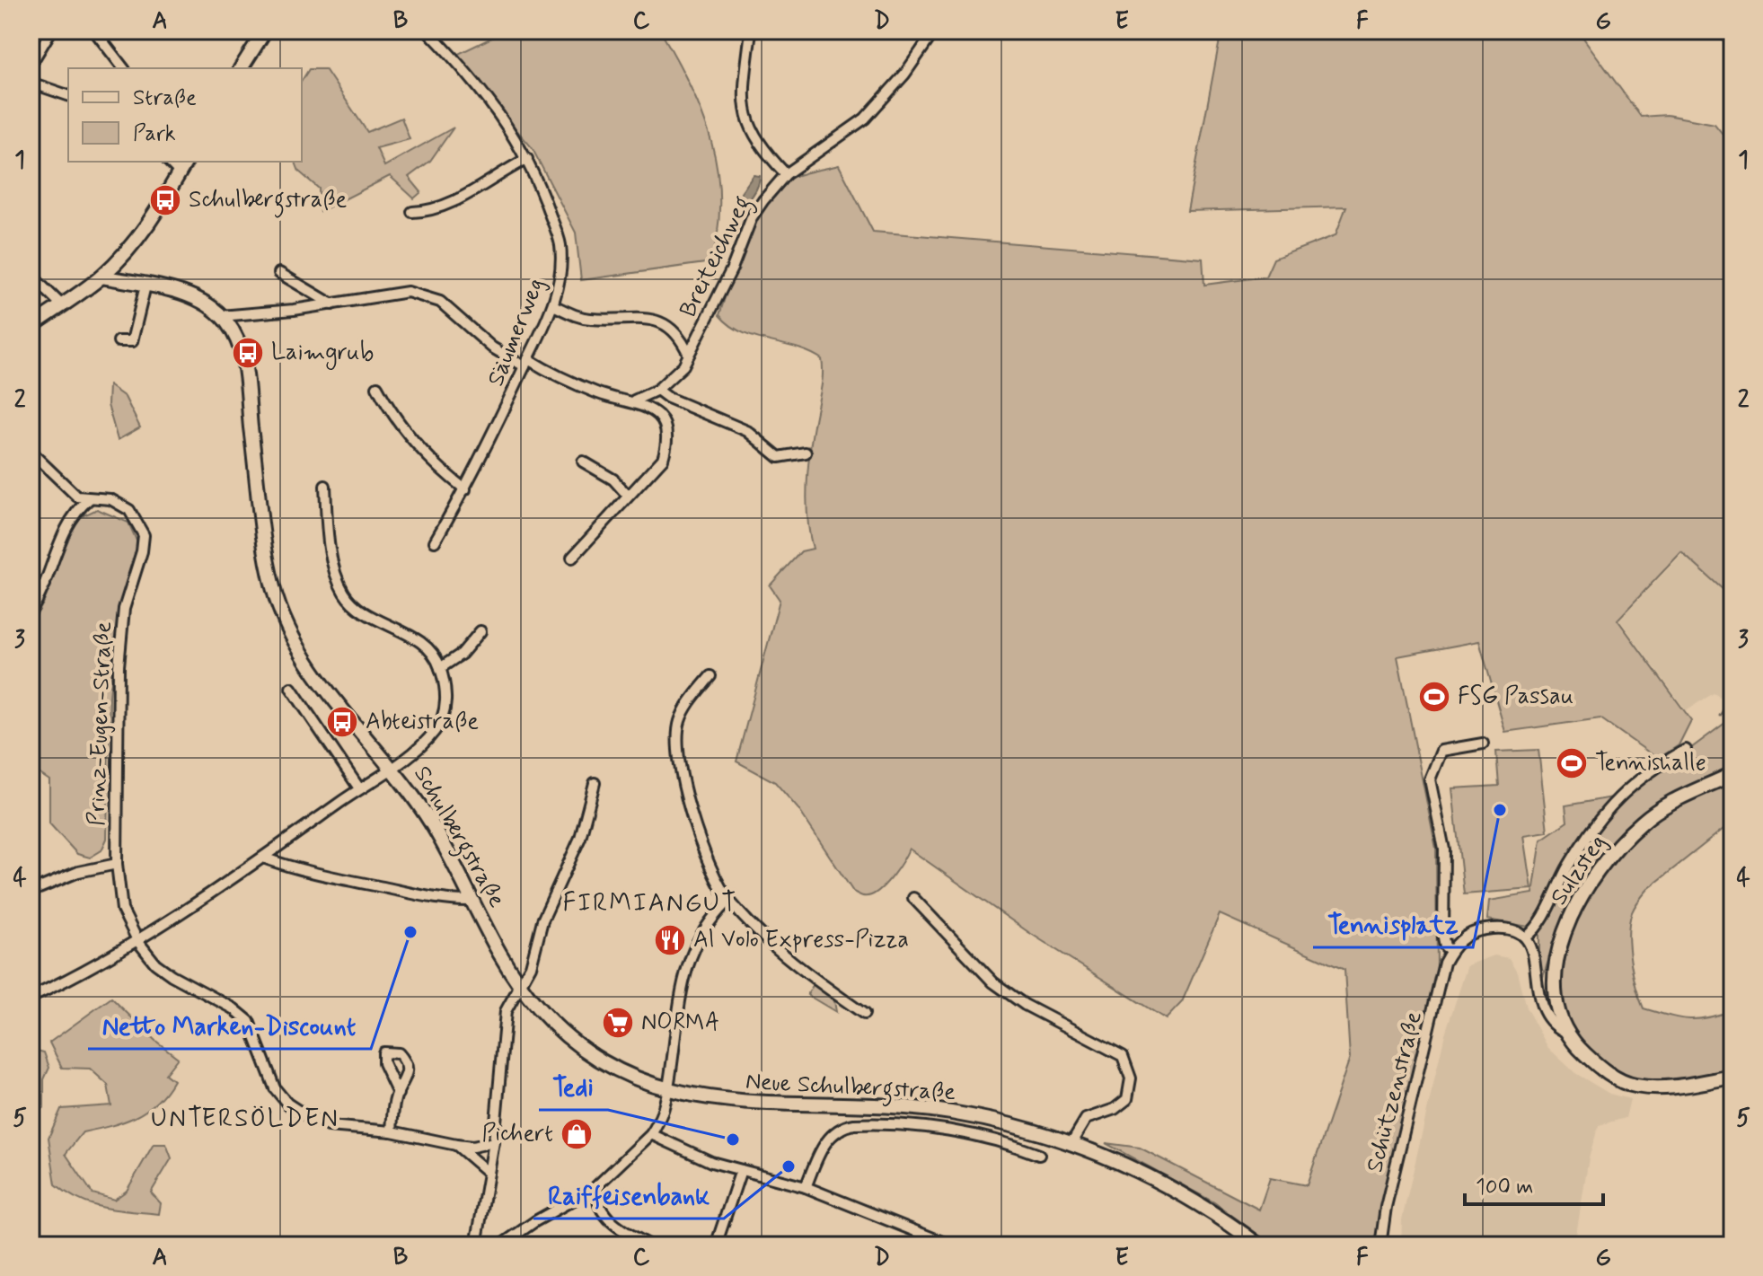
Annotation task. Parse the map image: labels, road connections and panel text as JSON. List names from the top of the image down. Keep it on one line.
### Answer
{"streets":{"street":["Breiteichweg","Säumerweg","Prinz-Eugen-Straße","Schulbergstraße","Sulzsteg","Neue Schulbergstraße","Schützenstraße"]},"crossings":[["Schulbergstraße","Neue Schulbergstraße"]],"districts":["FIRMIANGUT","UNTERSÖLDEN"],"places":{"bus stop":["Schulbergstraße","Laimgrub","Abteistraße"],"sports":["FSG Passau","Tennishalle"],"other":["Tennisplatz","Netto Marken-Discount","Tedi","Raiffeisenbank"],"restaurant":["Al Volo Express-Pizza"],"supermarket":["NORMA"],"shop":["Pichert"]},"legend":["Straße","Park"],"scale_bar":"100 m","grid":{"columns":["A","B","C","D","E","F","G"],"rows":["1","2","3","4","5"]}}
